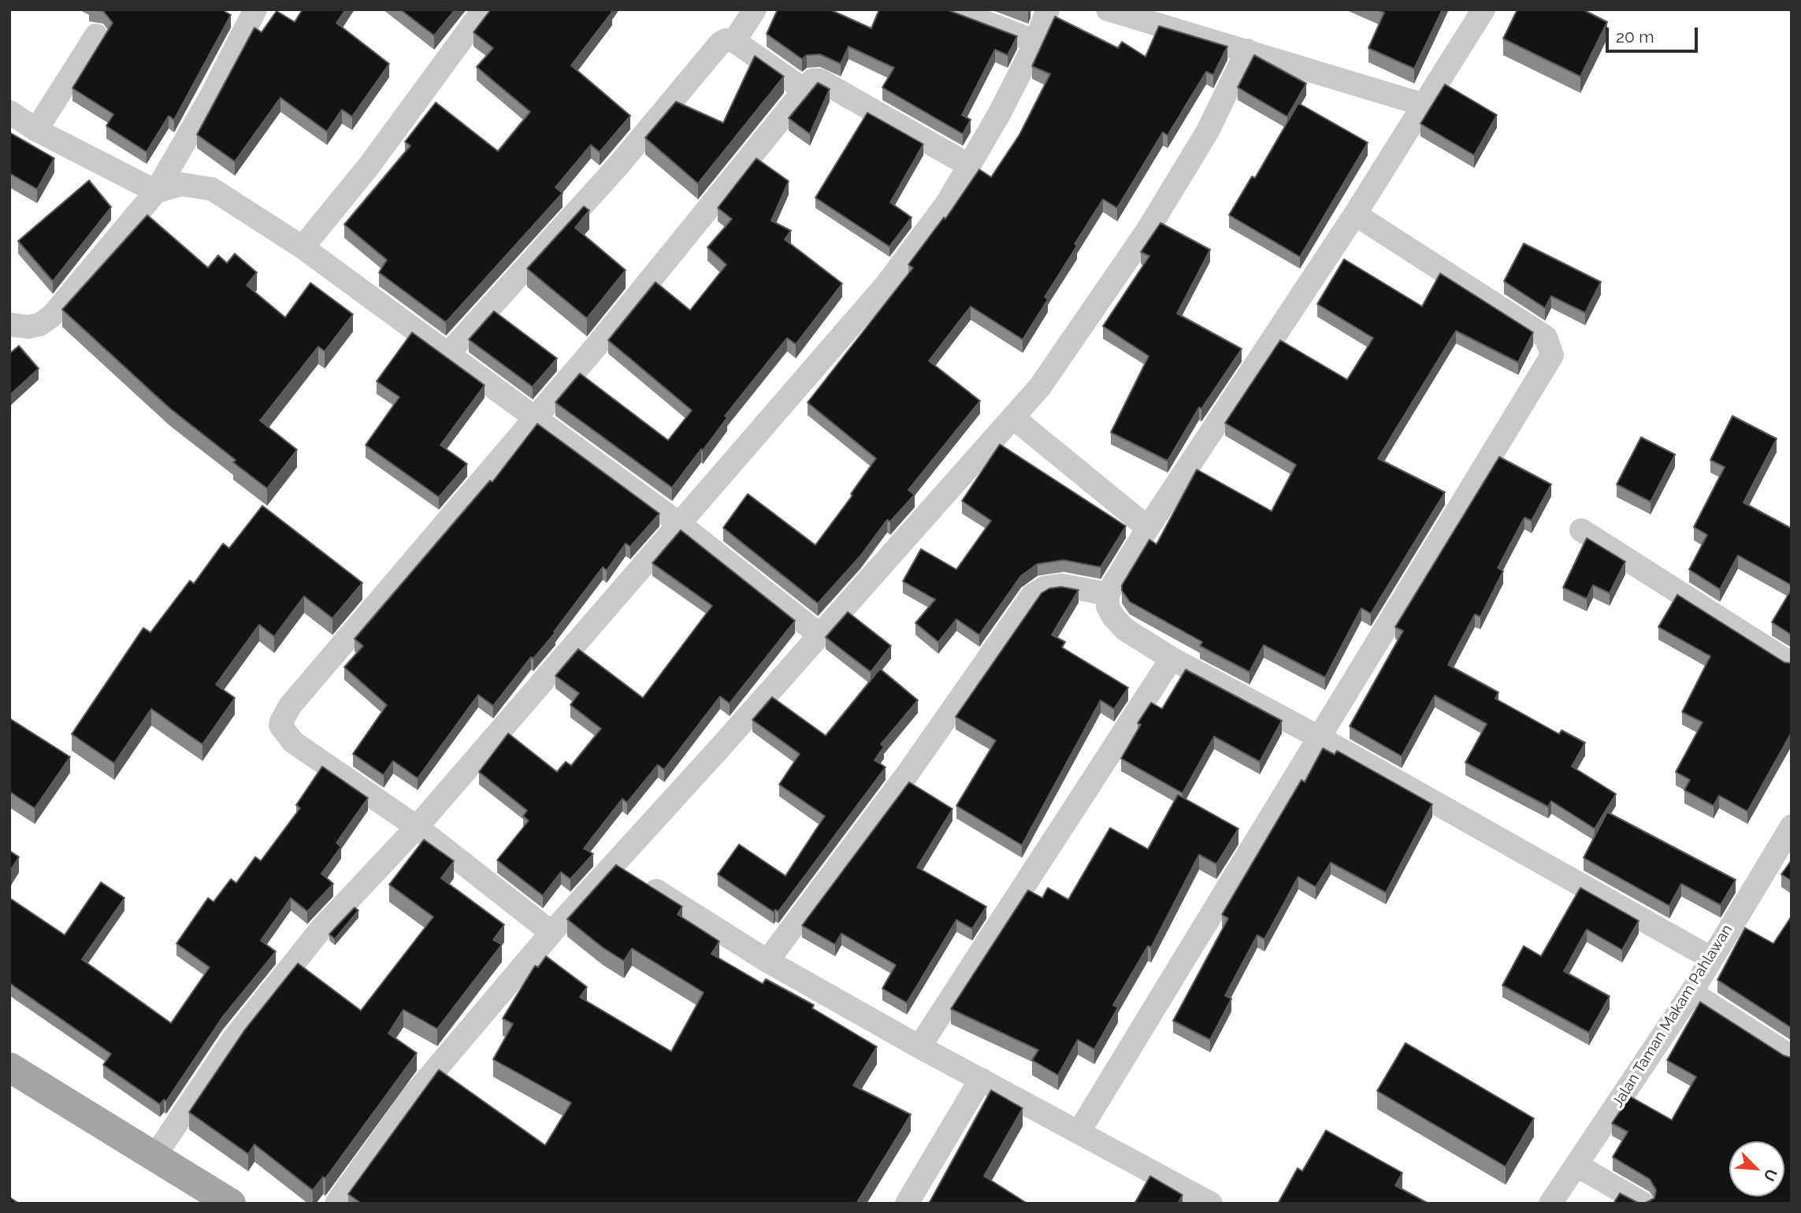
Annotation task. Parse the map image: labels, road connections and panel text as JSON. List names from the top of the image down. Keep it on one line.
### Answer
{"streets":{"street":["Jalan Taman Makam Pahlawan"]},"scale_bar":"20 m","north":"bottom right"}
